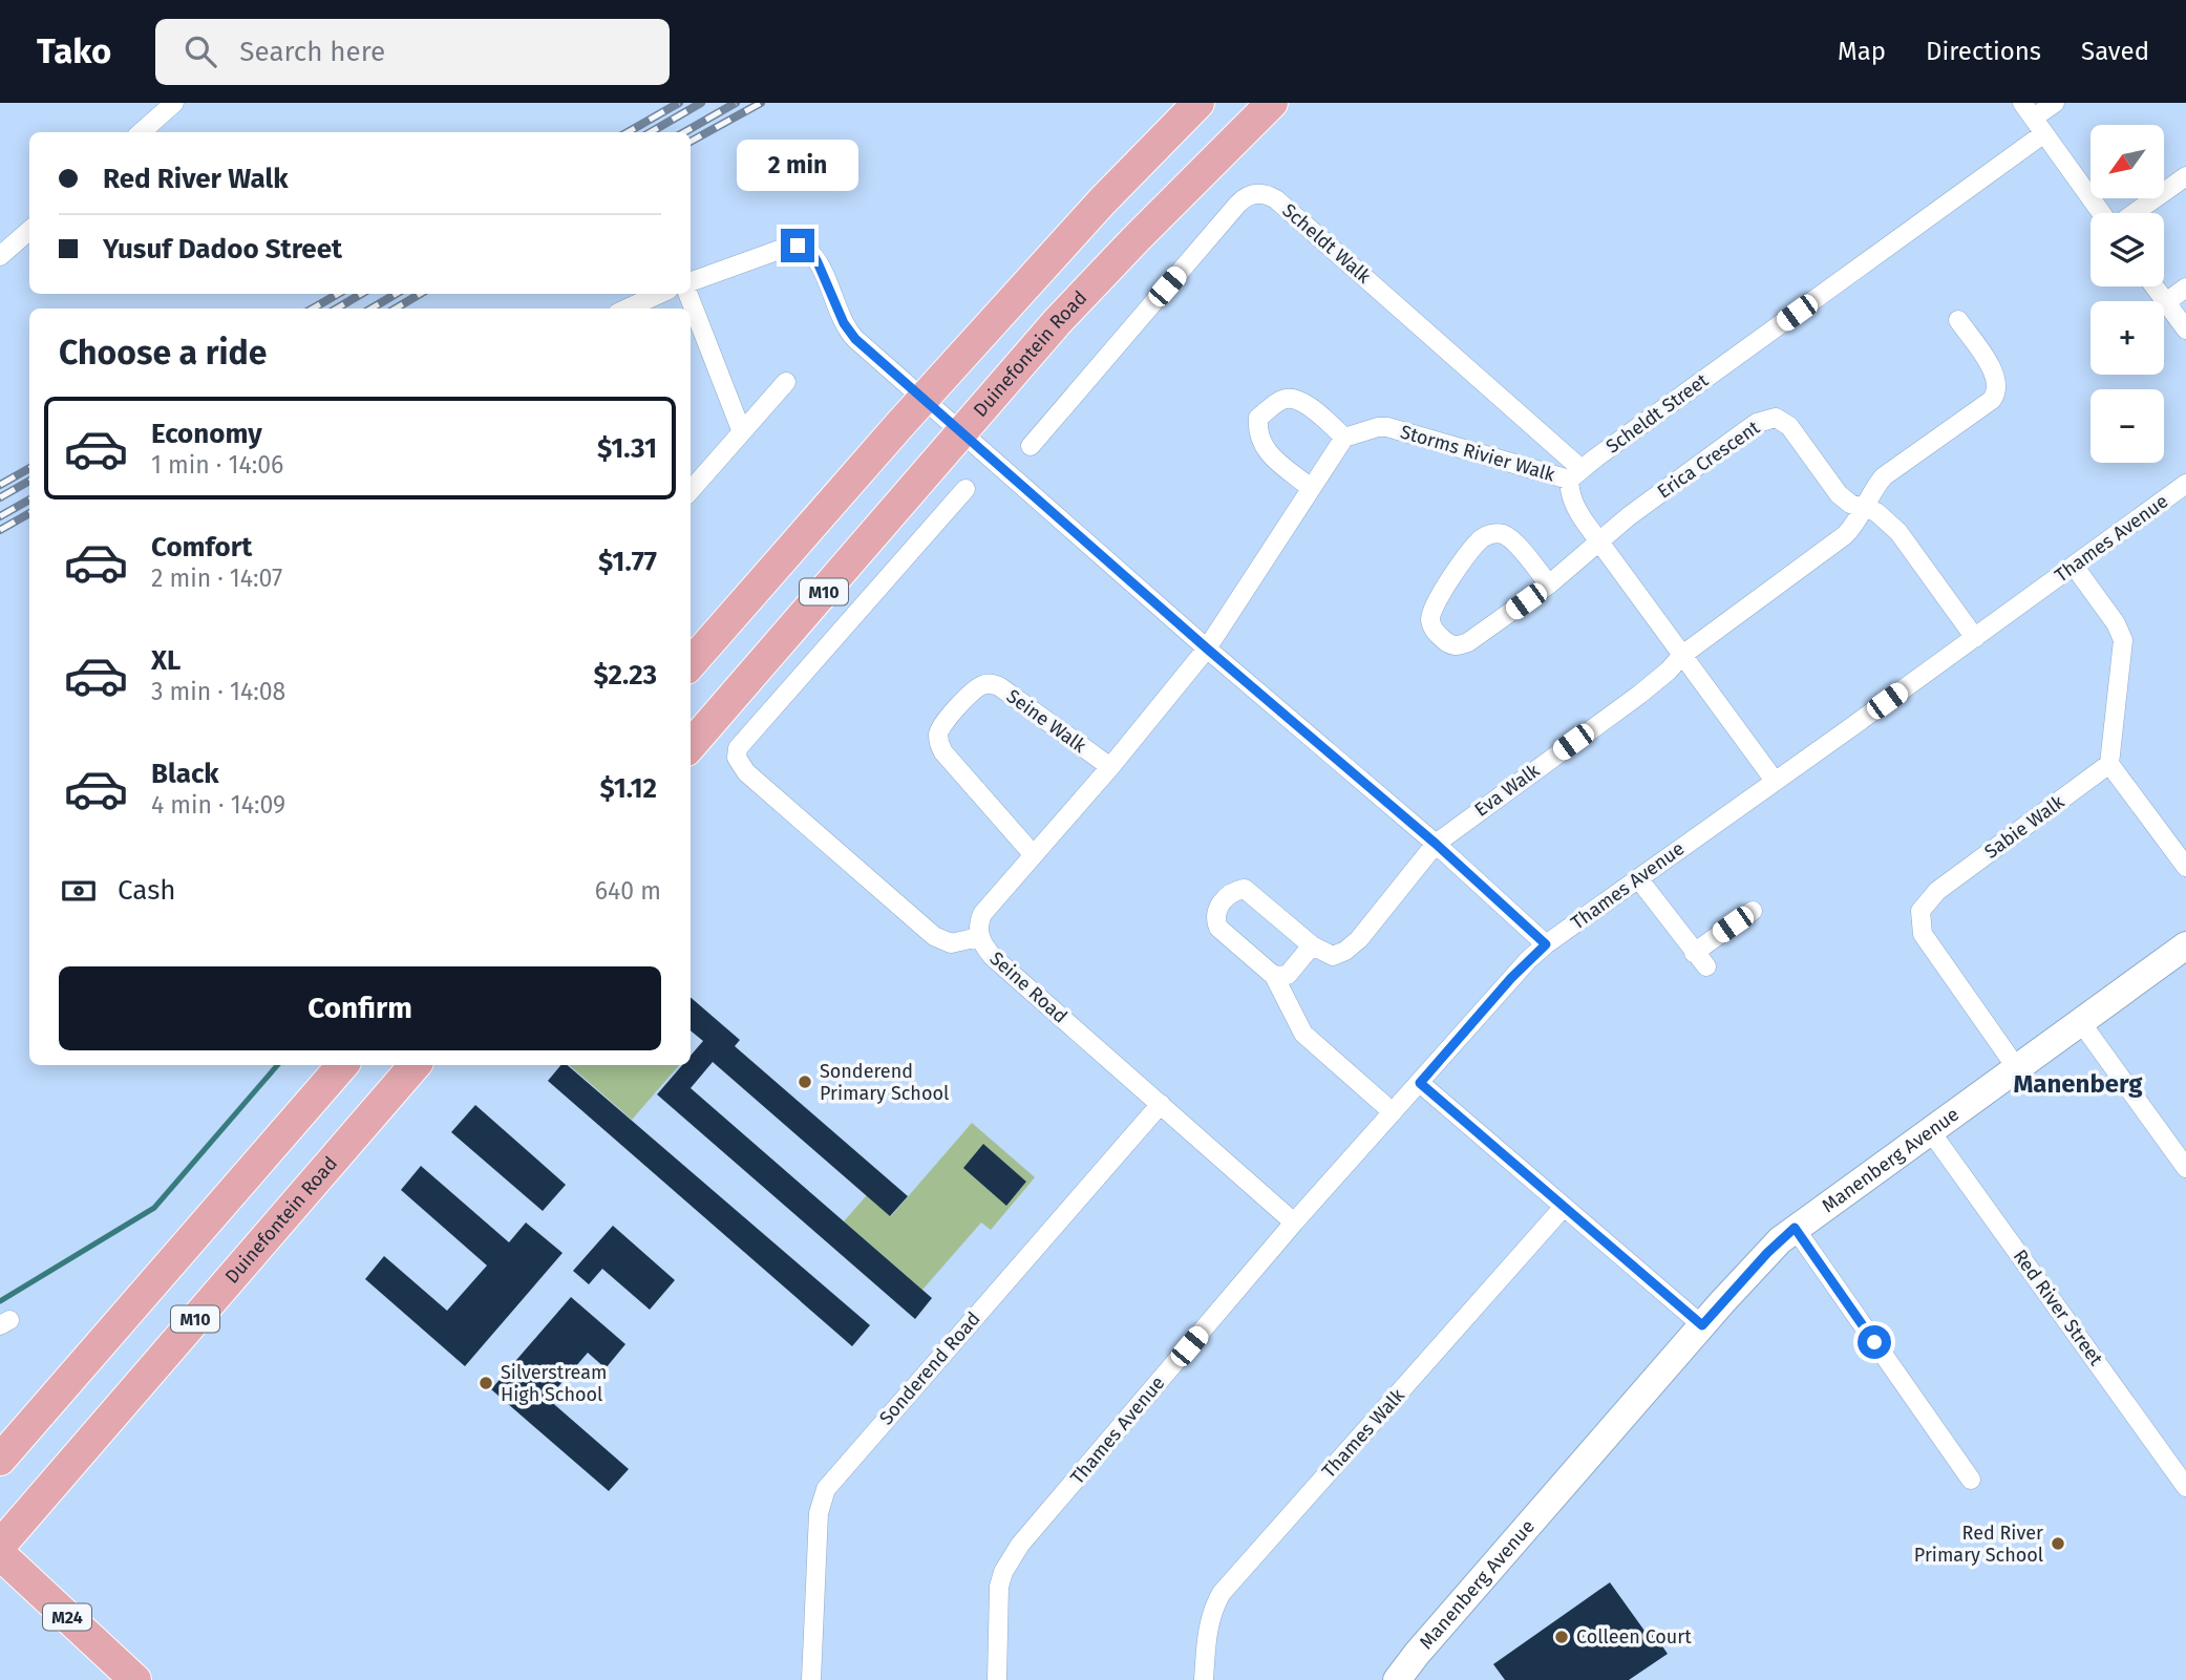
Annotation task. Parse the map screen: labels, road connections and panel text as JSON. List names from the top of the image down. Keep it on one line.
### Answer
{"streets":{"main road":["Duinefontein Road","M10","M24"],"street":["Scheldt Walk","Scheldt Street","Storms Rivier Walk","Erica Crescent","Thames Avenue","Seine Walk","Eva Walk","Sabie Walk","Seine Road","Manenberg Avenue","Red River Street","Sonderend Road","Thames Walk"]},"crossings":[["Scheldt Walk","Scheldt Street"],["Scheldt Walk","Storms Rivier Walk"],["Scheldt Street","Storms Rivier Walk"],["Thames Avenue","Seine Road"],["Seine Walk","Seine Road"],["Sabie Walk","Manenberg Avenue"],["Seine Road","Sonderend Road"],["Manenberg Avenue","Red River Street"]],"districts":["Manenberg"],"places":["Sonderend Primary School","Silverstream High School","Red River Primary School","Colleen Court"],"north":"bottom left","page":{"header":"Tako","search":"Search here","nav":["Map","Directions","Saved"],"map_buttons":["+","−"],"banner":["Red River Walk","Yusuf Dadoo Street"],"bubble":"2 min","heading":"Choose a ride","list":[{"name":"Economy","note":"1 min · 14:06","value":"$1.31"},{"name":"Comfort","note":"2 min · 14:07","value":"$1.77"},{"name":"XL","note":"3 min · 14:08","value":"$2.23"},{"name":"Black","note":"4 min · 14:09","value":"$1.12"}],"pay":["Cash","640 m"],"buttons":"Confirm"}}
